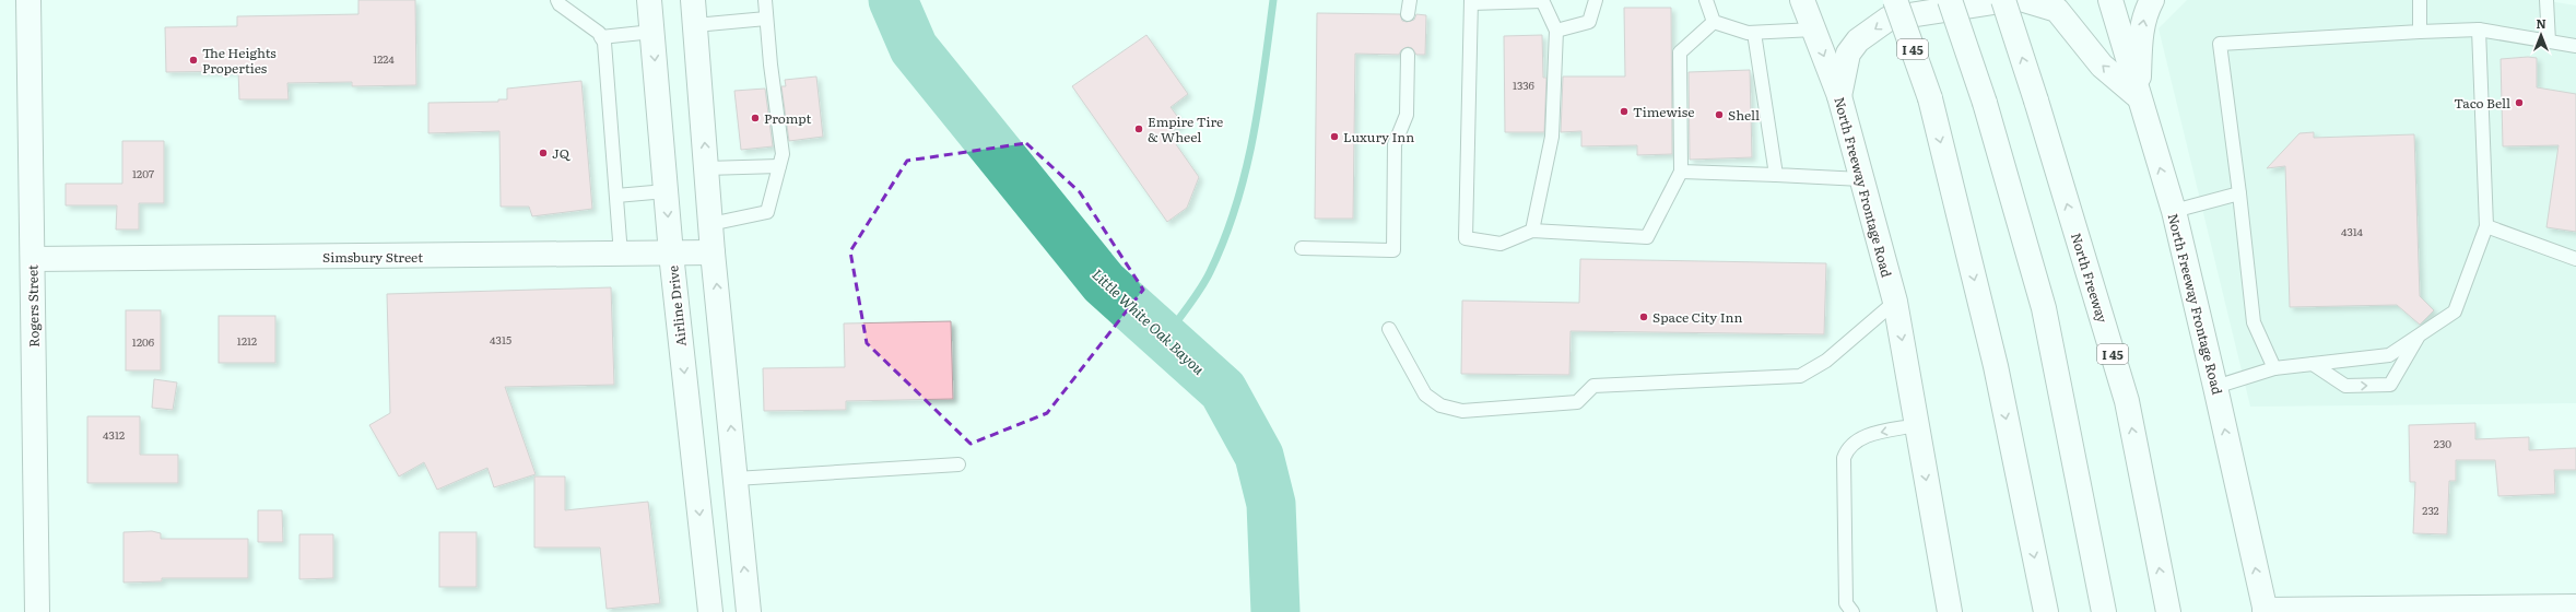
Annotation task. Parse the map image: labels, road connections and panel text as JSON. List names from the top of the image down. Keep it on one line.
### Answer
{"streets":{"main road":["I 45","North Freeway Frontage Road","Simsbury Street","North Freeway","Rogers Street","Airline Drive"]},"crossings":[["Simsbury Street","Rogers Street"],["Simsbury Street","Airline Drive"]],"water":["Little White Oak Bayou"],"places":["The Heights Properties","Taco Bell","Timewise","Shell","Prompt","Empire Tire & Wheel","Luxury Inn","JQ","Space City Inn"],"house_numbers":["1224","1336","1207","4314","4315","1212","1206","4312","230","232"],"north":"top"}
